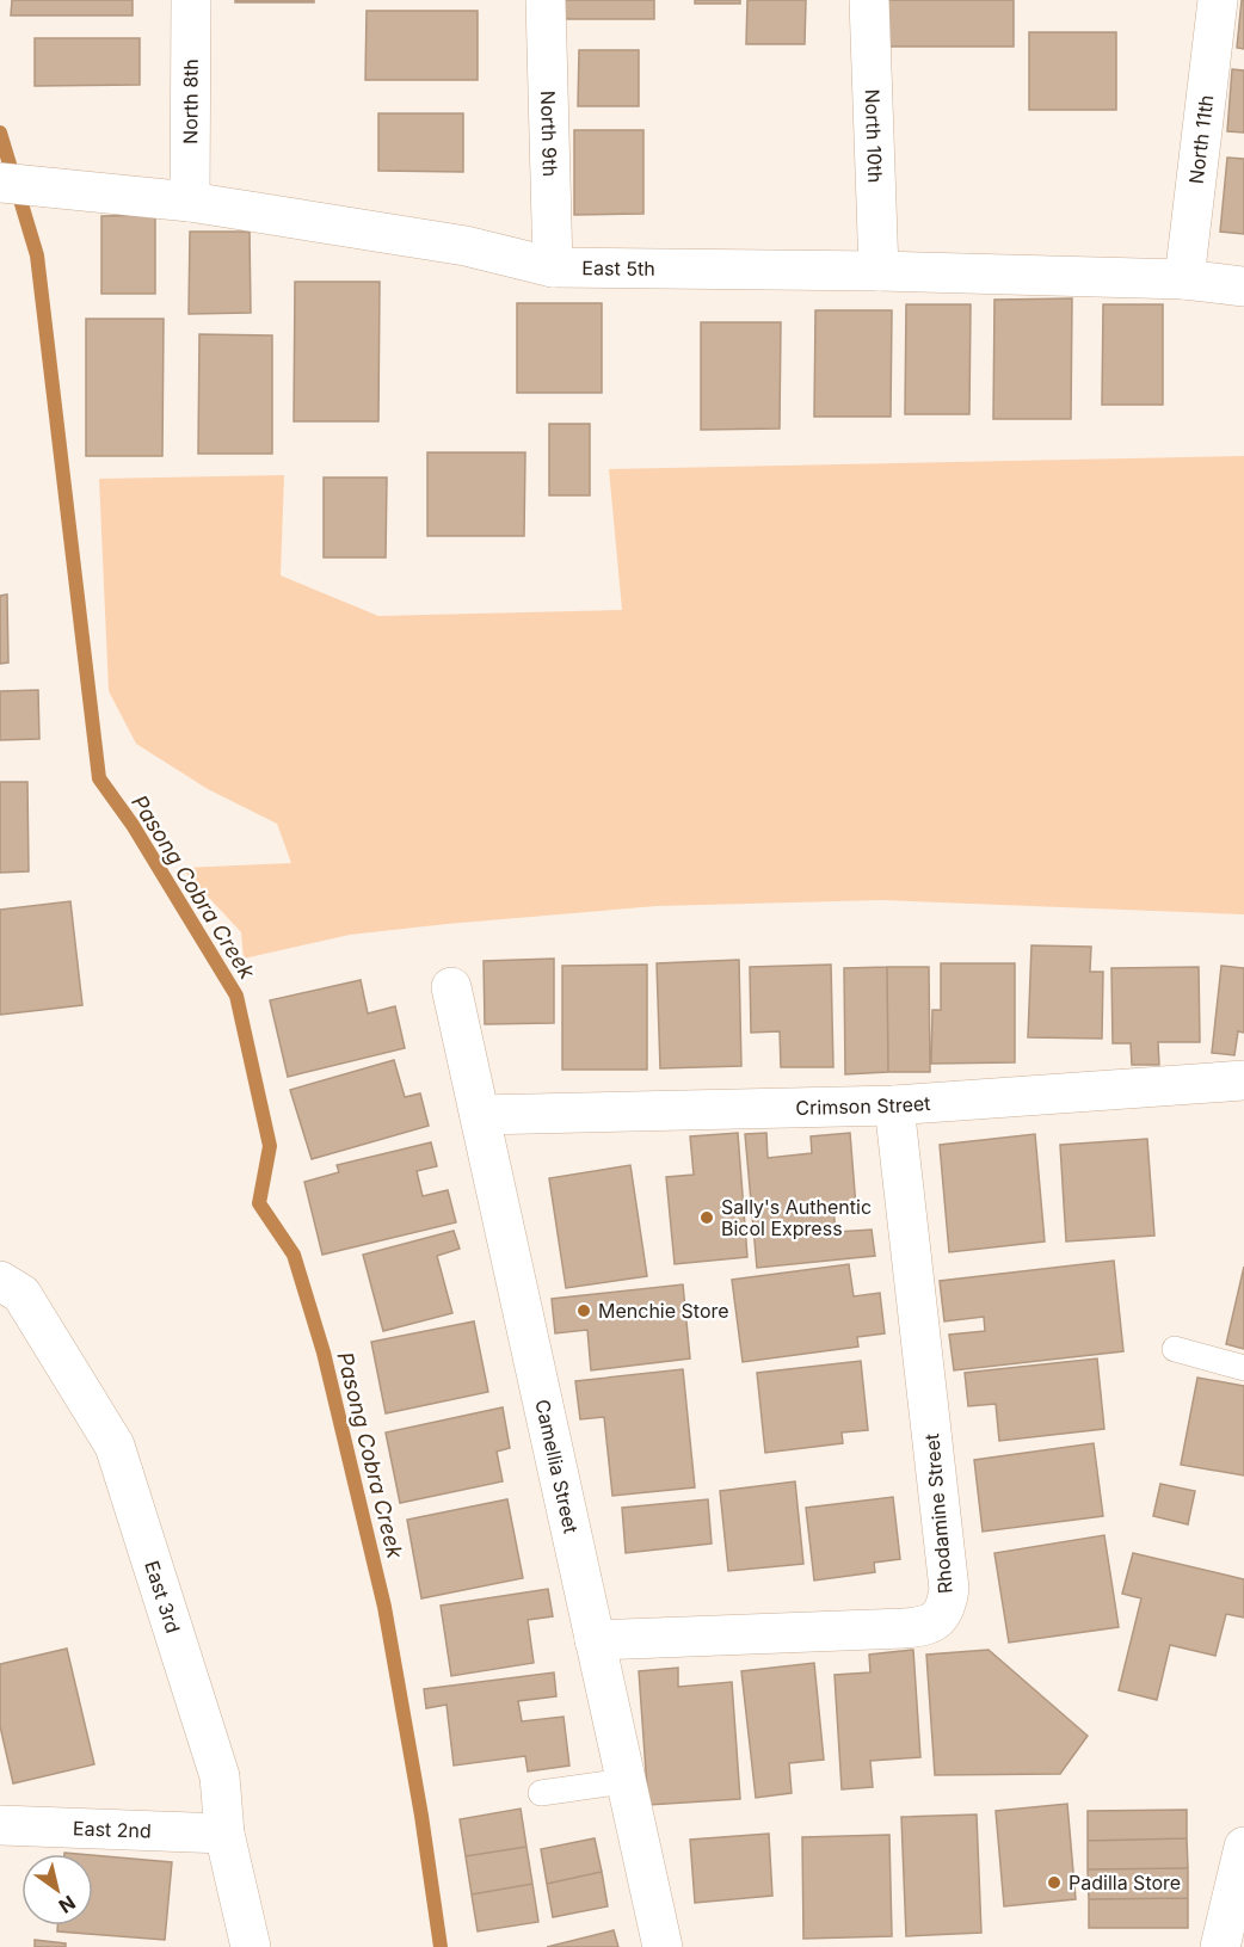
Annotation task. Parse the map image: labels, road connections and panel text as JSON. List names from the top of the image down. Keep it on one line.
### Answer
{"streets":{"street":["North 8th","North 9th","North 10th","North 11th","East 5th","Crimson Street","Camellia Street","Rhodamine Street","East 3rd","East 2nd"]},"crossings":[["North 8th","East 5th"],["North 9th","East 5th"],["North 10th","East 5th"],["North 11th","East 5th"],["Crimson Street","Camellia Street"],["Crimson Street","Rhodamine Street"],["Camellia Street","Rhodamine Street"],["East 3rd","East 2nd"]],"water":["Pasong Cobra Creek"],"places":["Sally's Authentic Bicol Express","Menchie Store","Padilla Store"],"north":"bottom right"}
